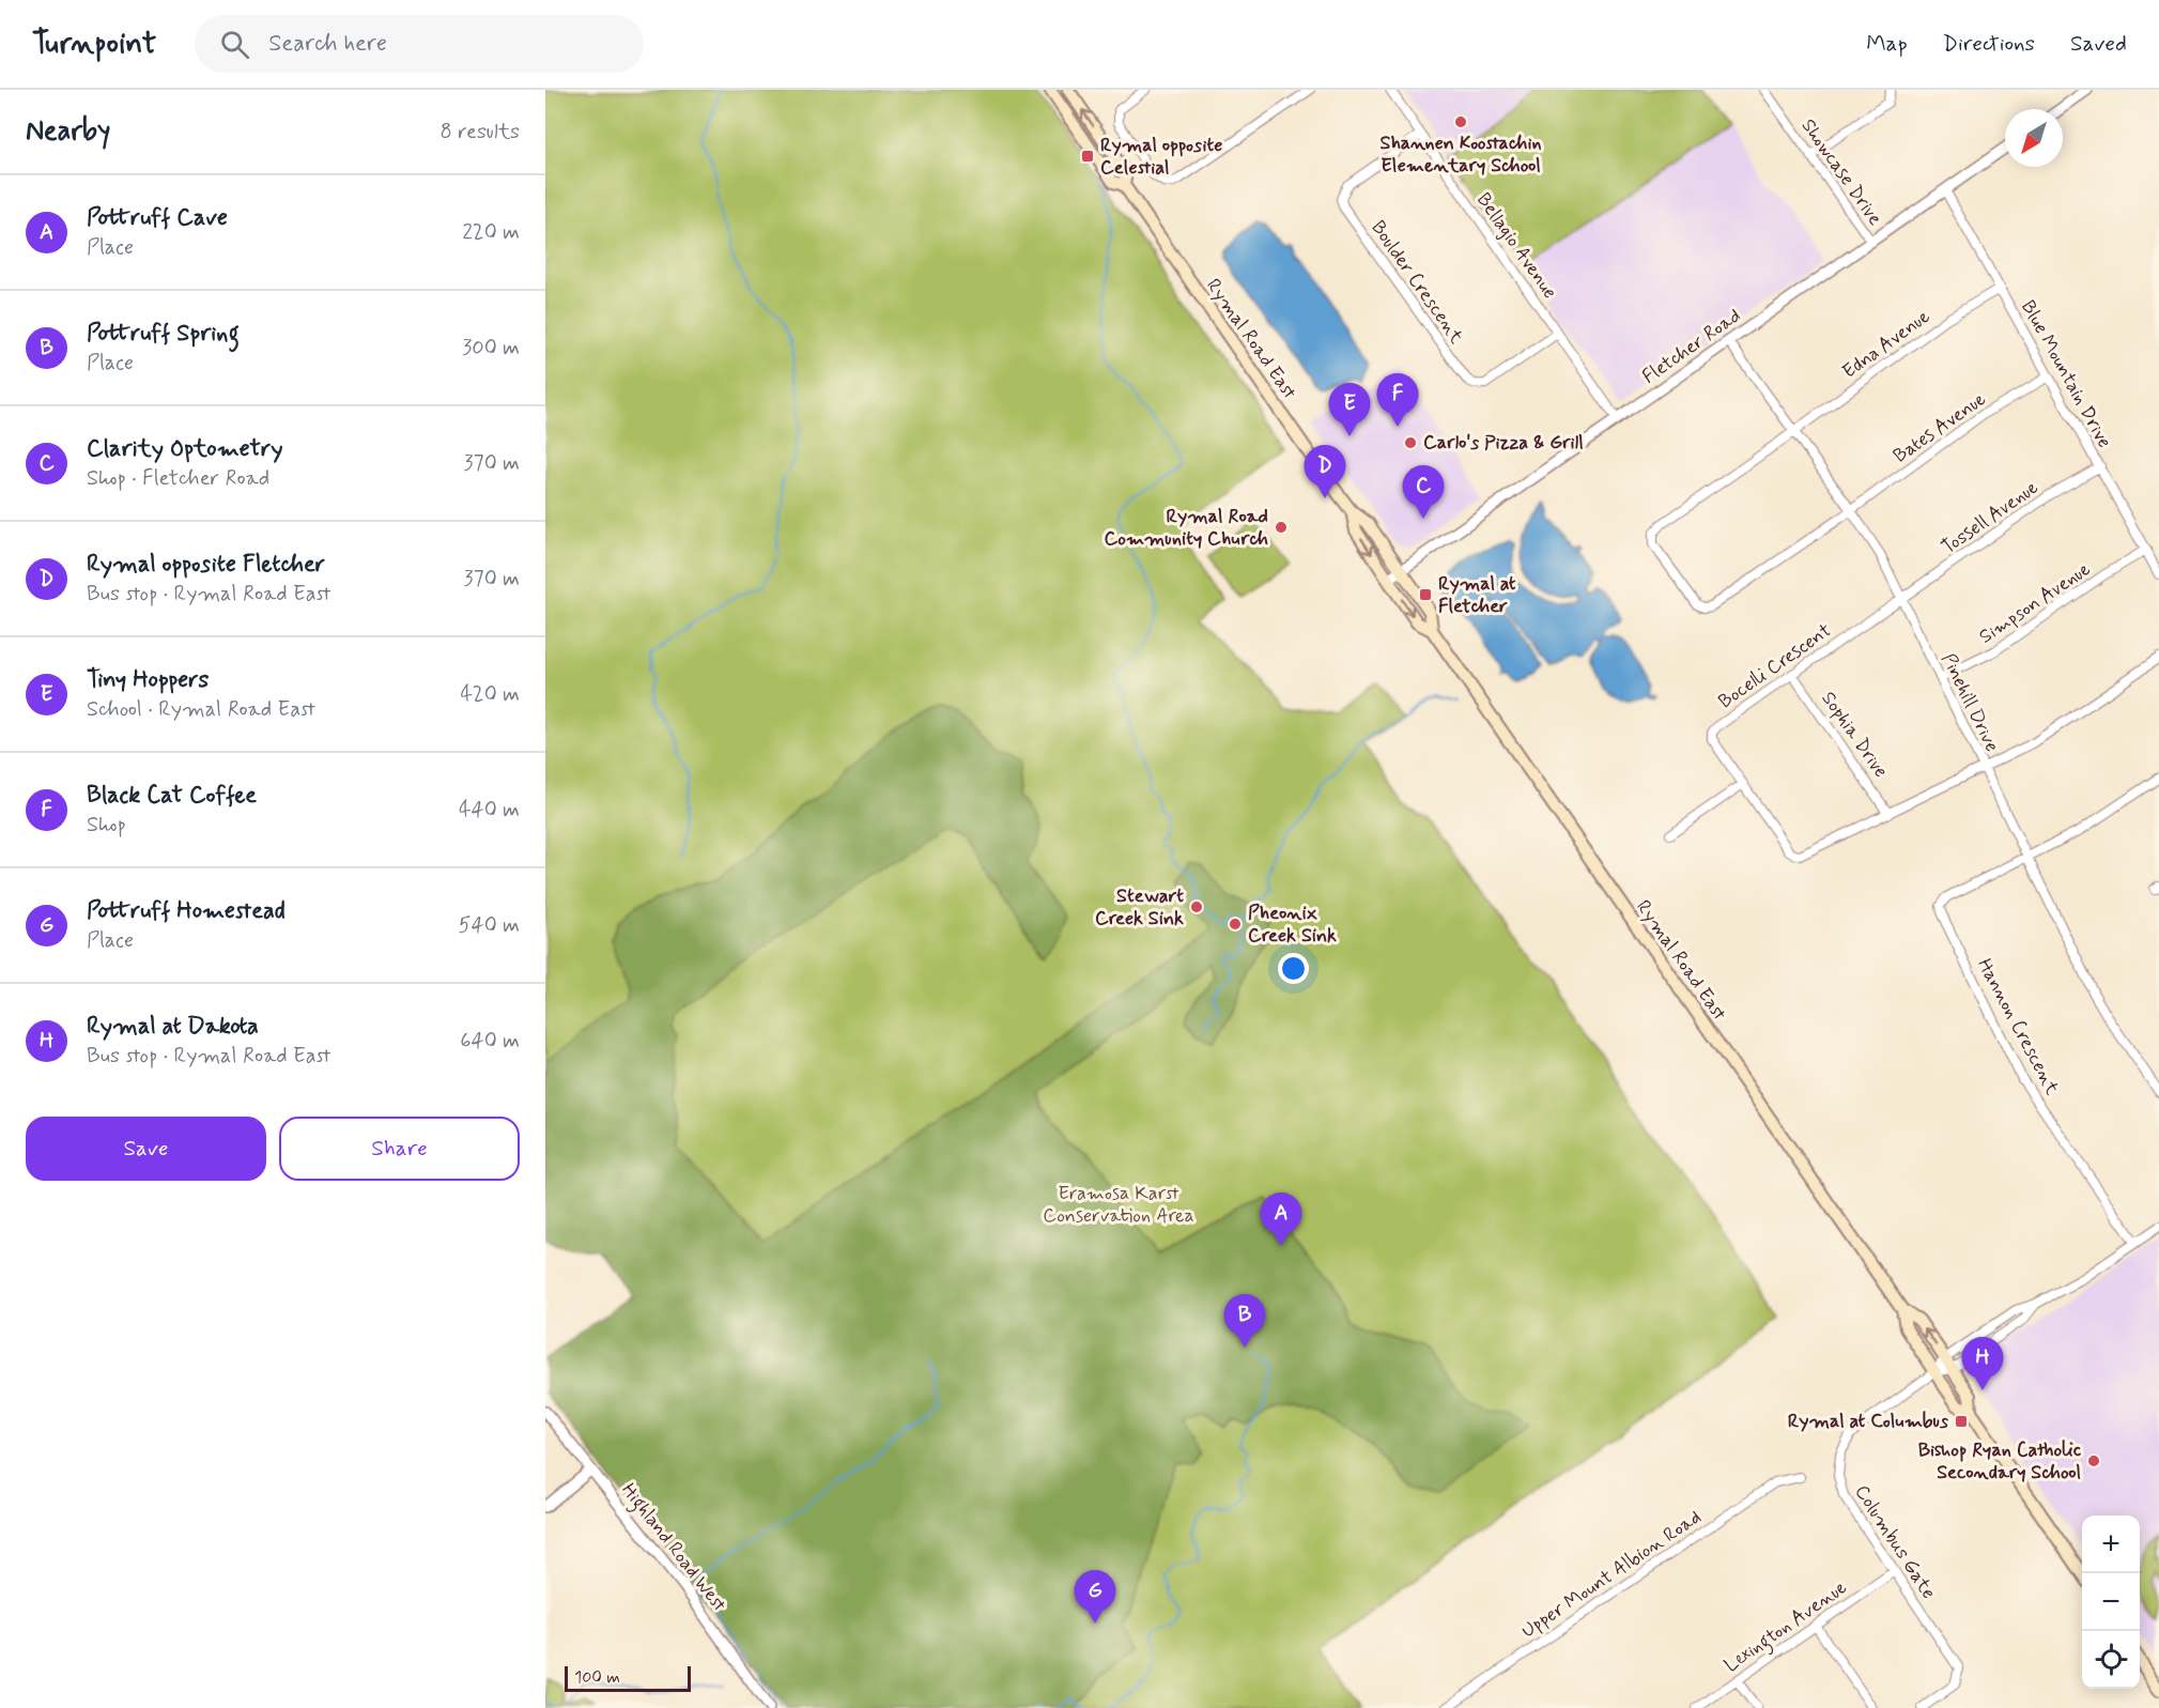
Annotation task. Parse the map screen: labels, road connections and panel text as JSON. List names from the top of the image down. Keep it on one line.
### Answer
{"streets":{"main road":["Rymal Road East"],"street":["Showcase Drive","Bellagio Avenue","Boulder Crescent","Edna Avenue","Fletcher Road","Blue Mountain Drive","Bates Avenue","Tossell Avenue","Simpson Avenue","Bocelli Crescent","Pinehill Drive","Sophia Drive","Hannon Crescent","Columbus Gate","Highland Road West","Upper Mount Albion Road","Lexington Avenue"]},"crossings":[["Showcase Drive","Fletcher Road"],["Bellagio Avenue","Boulder Crescent"],["Bellagio Avenue","Fletcher Road"],["Rymal Road East","Fletcher Road"],["Rymal Road East","Columbus Gate"],["Edna Avenue","Blue Mountain Drive"],["Edna Avenue","Bates Avenue"],["Edna Avenue","Pinehill Drive"],["Fletcher Road","Blue Mountain Drive"],["Fletcher Road","Pinehill Drive"],["Blue Mountain Drive","Bates Avenue"],["Blue Mountain Drive","Tossell Avenue"],["Blue Mountain Drive","Simpson Avenue"],["Bates Avenue","Pinehill Drive"],["Tossell Avenue","Bocelli Crescent"],["Tossell Avenue","Pinehill Drive"],["Simpson Avenue","Pinehill Drive"],["Bocelli Crescent","Pinehill Drive"],["Bocelli Crescent","Sophia Drive"],["Pinehill Drive","Hannon Crescent"],["Columbus Gate","Lexington Avenue"]],"parks":["Eramosa Karst Conservation Area"],"places":{"other":["Shannen Koostachin Elementary School","Carlo's Pizza & Grill","Rymal Road Community Church","Stewart Creek Sink","Pheonix Creek Sink","Bishop Ryan Catholic Secondary School"],"transit":["Rymal opposite Celestial","Rymal at Fletcher","Rymal at Columbus"]},"scale_bar":"100 m","north":"bottom left","page":{"header":"Turnpoint","search":"Search here","nav":["Map","Directions","Saved"],"heading":["Nearby","8 results"],"list":[{"mark":"A","name":"Pottruff Cave","note":"Place","value":"220 m"},{"mark":"B","name":"Pottruff Spring","note":"Place","value":"300 m"},{"mark":"C","name":"Clarity Optometry","note":"Shop · Fletcher Road","value":"370 m"},{"mark":"D","name":"Rymal opposite Fletcher","note":"Bus stop · Rymal Road East","value":"370 m"},{"mark":"E","name":"Tiny Hoppers","note":"School · Rymal Road East","value":"420 m"},{"mark":"F","name":"Black Cat Coffee","note":"Shop","value":"440 m"},{"mark":"G","name":"Pottruff Homestead","note":"Place","value":"540 m"},{"mark":"H","name":"Rymal at Dakota","note":"Bus stop · Rymal Road East","value":"640 m"}],"pins":["F","E","D","C","A","B","H","G"],"buttons":["Save","Share"],"map_buttons":["+","−"],"scale":"100 m"}}
